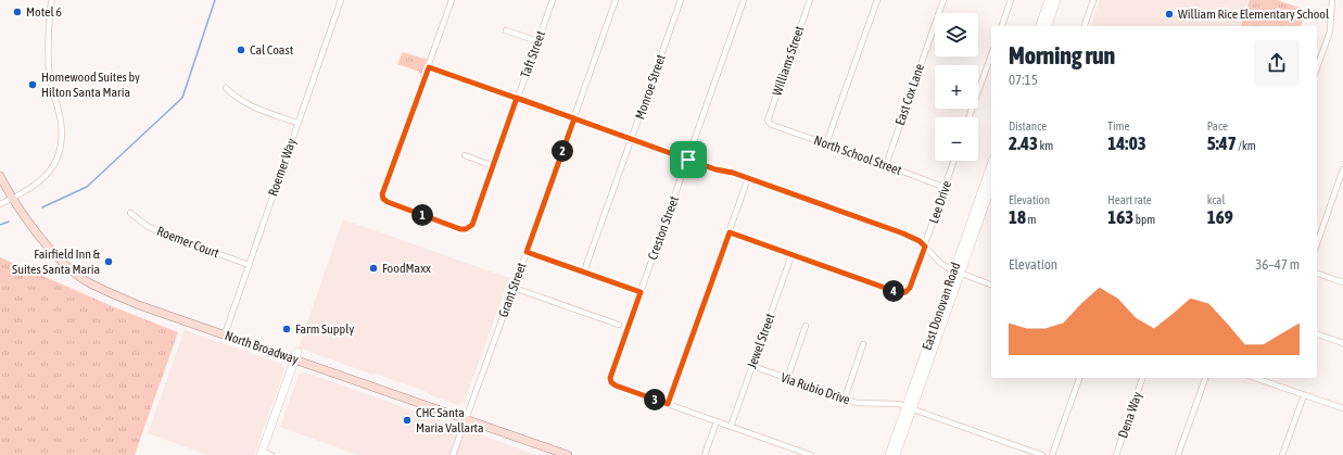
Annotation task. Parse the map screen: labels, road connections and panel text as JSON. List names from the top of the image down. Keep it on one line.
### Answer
{"streets":{"main road":["East Donovan Road","North Broadway"],"street":["Taft Street","Williams Street","Monroe Street","East Cox Lane","North School Street","Roemer Way","Lee Drive","Creston Street","Roemer Court","Grant Street","Jewel Street","Via Rubio Drive","Dena Way"]},"crossings":[["Williams Street","North School Street"],["East Cox Lane","North School Street"],["North School Street","Lee Drive"],["Roemer Way","Roemer Court"],["Roemer Way","North Broadway"],["Lee Drive","Jewel Street"],["Grant Street","North Broadway"],["East Donovan Road","Via Rubio Drive"],["Jewel Street","Via Rubio Drive"]],"places":["Motel 6","William Rice Elementary School","Cal Coast","Homewood Suites by Hilton Santa Maria","Fairfield Inn & Suites Santa Maria","FoodMaxx","Farm Supply","CHC Santa Maria Vallarta"],"page":{"map_buttons":["+","−"],"heading":["Morning run","07:15"],"stats":[["Distance","2.43 km"],["Time","14:03"],["Pace","5:47 /km"],["Elevation","18 m"],["Heart rate","163 bpm"],["kcal","169"]],"pins":["2","1","4","3"],"chart":["Elevation","36–47 m"]}}
